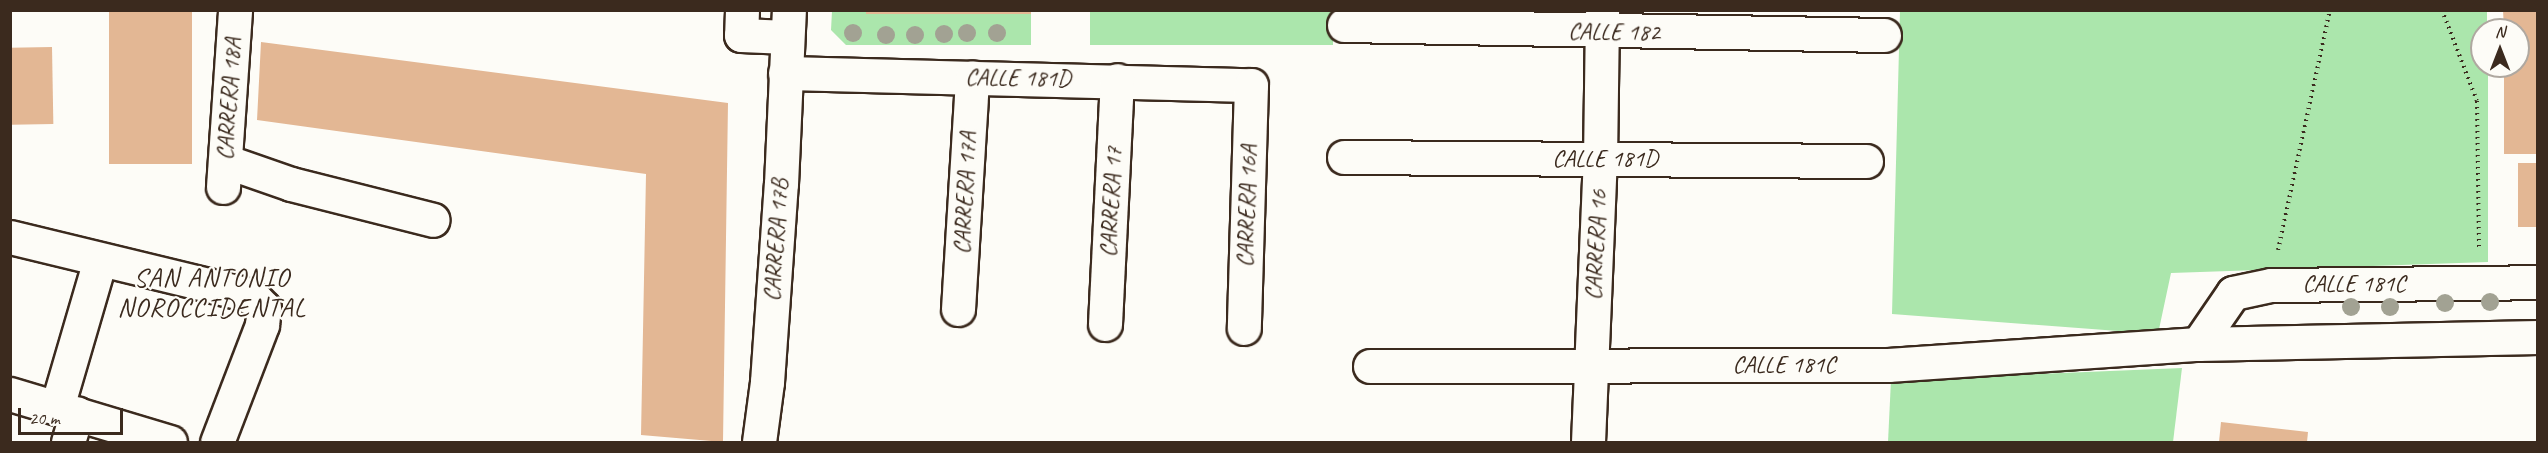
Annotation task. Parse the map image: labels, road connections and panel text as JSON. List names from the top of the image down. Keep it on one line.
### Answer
{"streets":{"street":["CALLE 182","CALLE 181D","CARRERA 18A","CARRERA 17A","CARRERA 17","CARRERA 16A","CARRERA 17B","CARRERA 16","CALLE 181C"]},"crossings":[["CALLE 182","CARRERA 16"],["CALLE 181D","CARRERA 17A"],["CALLE 181D","CARRERA 17"],["CALLE 181D","CARRERA 16A"],["CALLE 181D","CARRERA 17B"],["CALLE 181D","CARRERA 16"],["CARRERA 16","CALLE 181C"]],"districts":["SAN ANTONIO NOROCCIDENTAL"],"scale_bar":"20 m","north":"top"}
